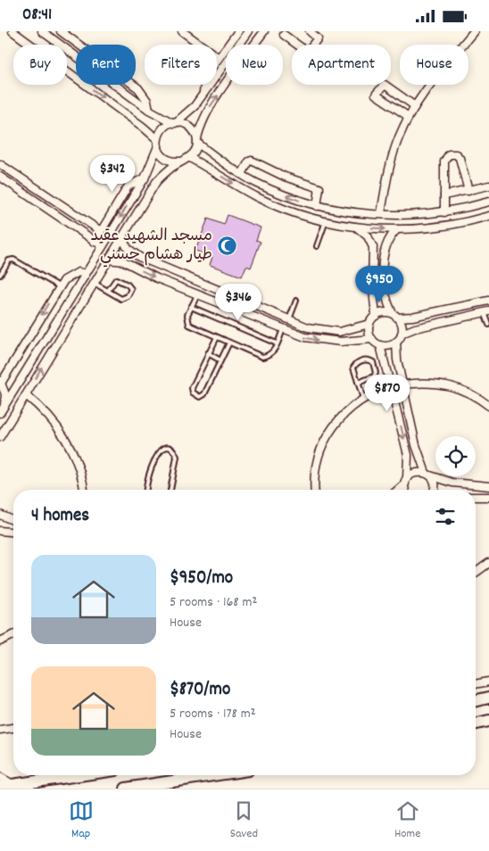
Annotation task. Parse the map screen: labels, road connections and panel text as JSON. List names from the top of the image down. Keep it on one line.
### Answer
{"places":{"mosque":["مسجد الشهيد عقيد طيار هشام حسني"]},"page":{"status":"08:41","chip":["Buy","Rent","Filters","New","Apartment","House"],"price":["$342","$950","$346","$870"],"heading":"4 homes","list":[{"name":"$950/mo","note":"5 rooms · 168 m² · House"},{"name":"$870/mo","note":"5 rooms · 178 m² · House"}],"tabs":["Map","Saved","Home"]}}
